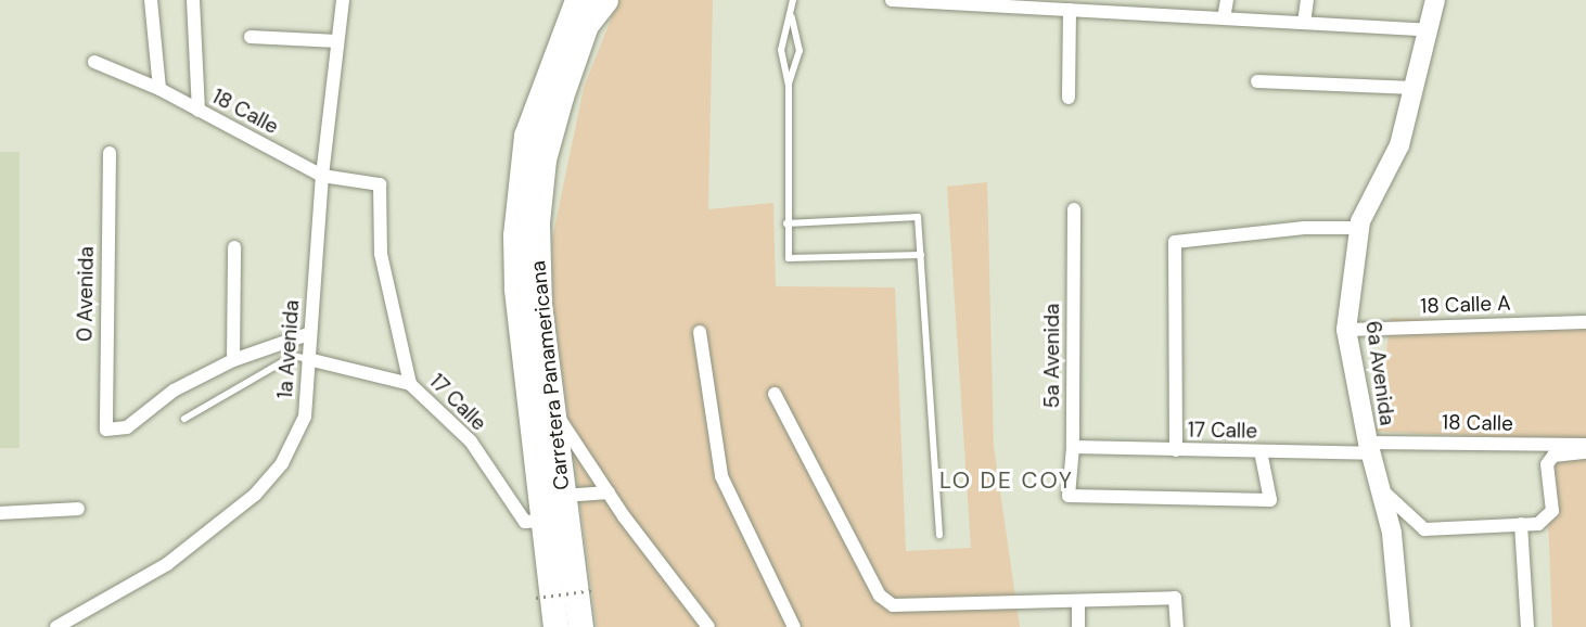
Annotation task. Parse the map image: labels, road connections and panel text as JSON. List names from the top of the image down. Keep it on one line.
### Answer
{"streets":{"highway":["Carretera Panamericana"],"street":["18 Calle","0 Avenida","18 Calle A","1a Avenida","5a Avenida","6a Avenida","17 Calle"]},"crossings":[["18 Calle","1a Avenida"],["18 Calle","6a Avenida"],["18 Calle","17 Calle"],["18 Calle A","6a Avenida"],["1a Avenida","17 Calle"],["5a Avenida","17 Calle"],["6a Avenida","17 Calle"],["Carretera Panamericana","17 Calle"]],"districts":["LO DE COY"]}
